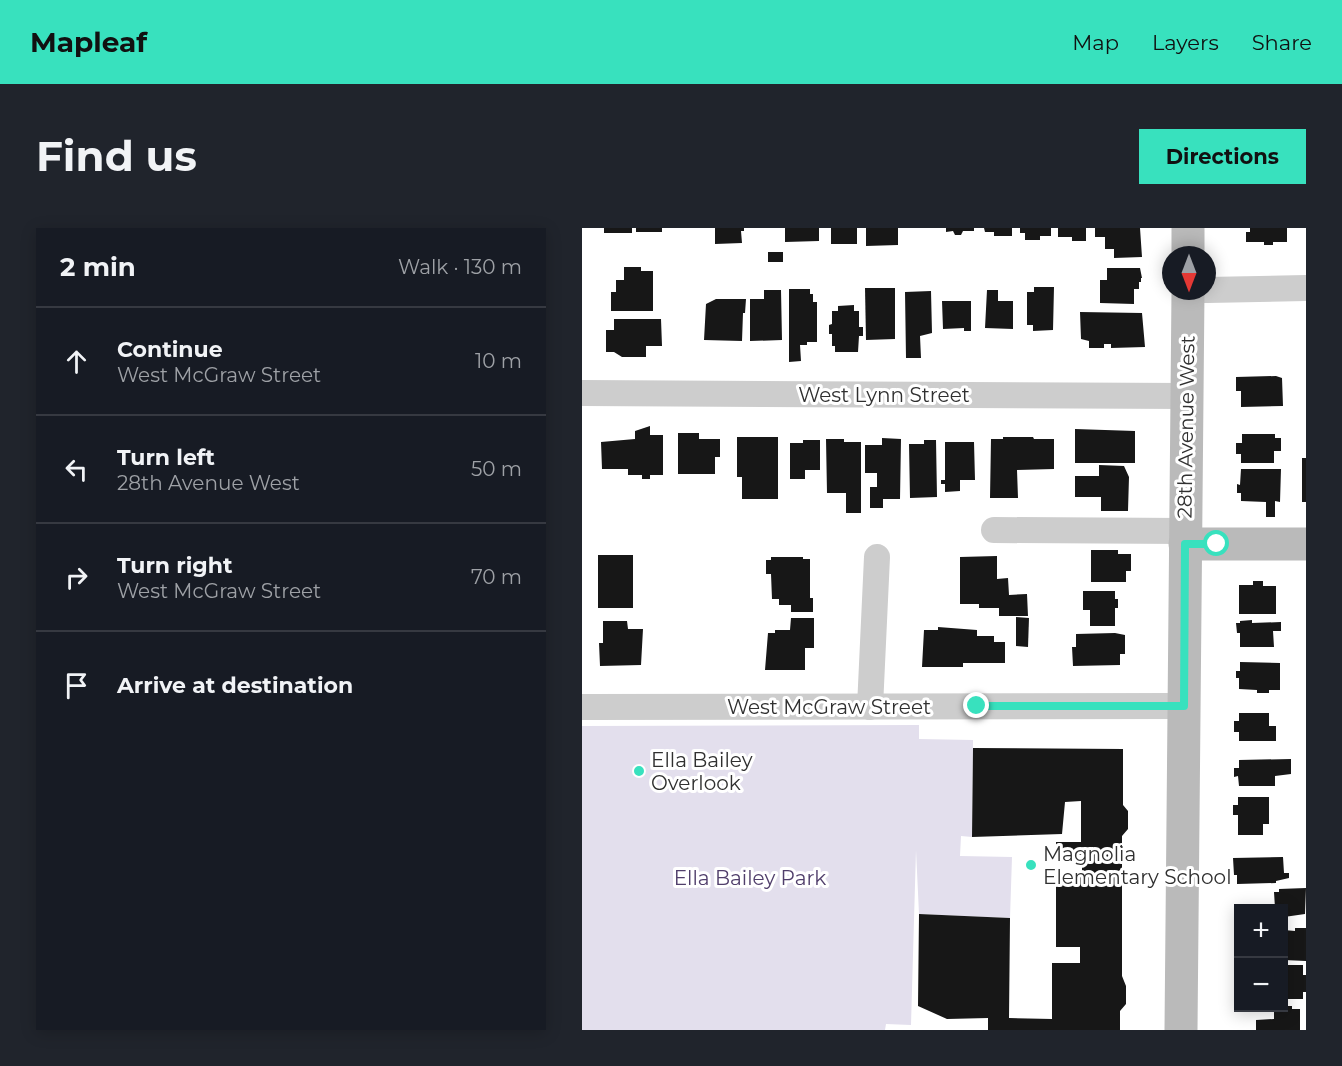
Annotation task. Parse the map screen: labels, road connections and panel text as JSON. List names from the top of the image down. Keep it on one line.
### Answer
{"streets":{"street":["West Lynn Street","28th Avenue West","West McGraw Street"]},"crossings":[["West Lynn Street","28th Avenue West"],["28th Avenue West","West McGraw Street"]],"parks":["Ella Bailey Park"],"places":["Ella Bailey Overlook","Magnolia Elementary School"],"north":"bottom","page":{"header":"Mapleaf","nav":["Map","Layers","Share"],"buttons":"Directions","title":"Find us","heading":["2 min","Walk · 130 m"],"list":[["Continue","West McGraw Street","10 m"],["Turn left","28th Avenue West","50 m"],["Turn right","West McGraw Street","70 m"],"Arrive at destination"],"map_buttons":["+","−"]}}
